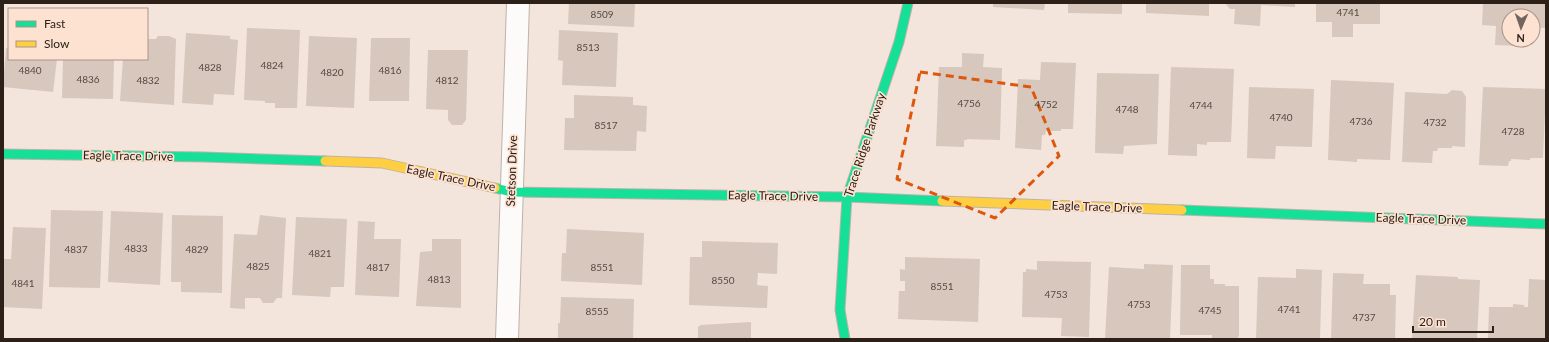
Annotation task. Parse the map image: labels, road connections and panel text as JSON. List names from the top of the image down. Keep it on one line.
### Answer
{"streets":{"street":["Trace Ridge Parkway","Eagle Trace Drive","Stetson Drive"]},"crossings":[["Trace Ridge Parkway","Eagle Trace Drive"],["Eagle Trace Drive","Stetson Drive"]],"house_numbers":["4741","8509","8513","4824","4828","4840","4816","4820","4836","4832","4812","4756","4752","4744","4748","4740","4736","4732","8517","4728","4833","4837","4829","4821","4825","4817","8551","4813","8550","4841","8551","4753","4753","4741","4745","8555","4737"],"legend":["Fast","Slow"],"scale_bar":"20 m","north":"bottom"}
